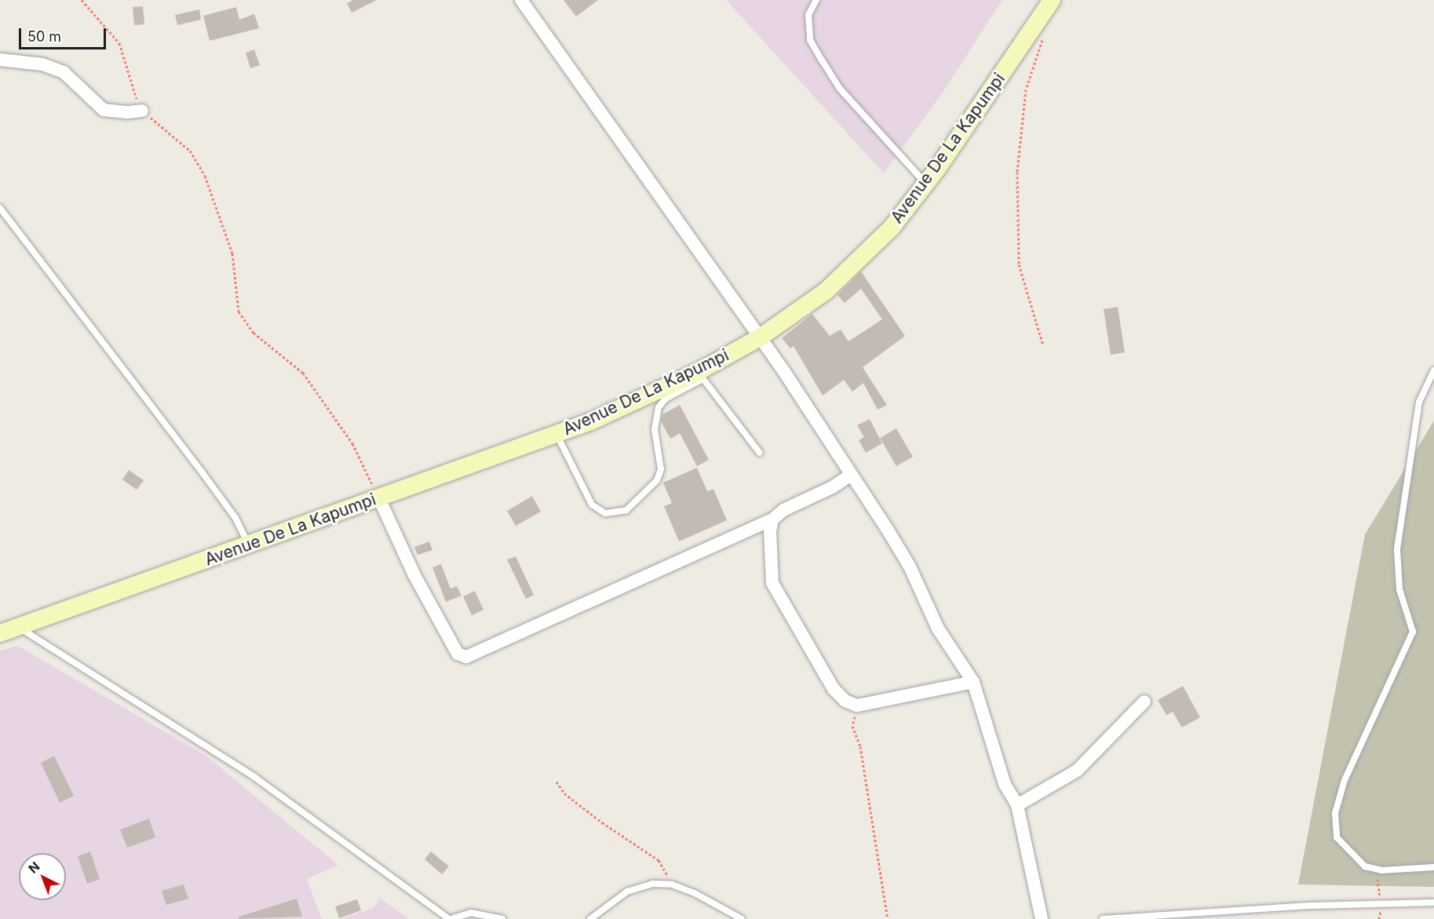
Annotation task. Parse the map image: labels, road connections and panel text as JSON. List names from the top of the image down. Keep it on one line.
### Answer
{"streets":{"main road":["Avenue De La Kapumpi"]},"scale_bar":"50 m","north":"top left"}
